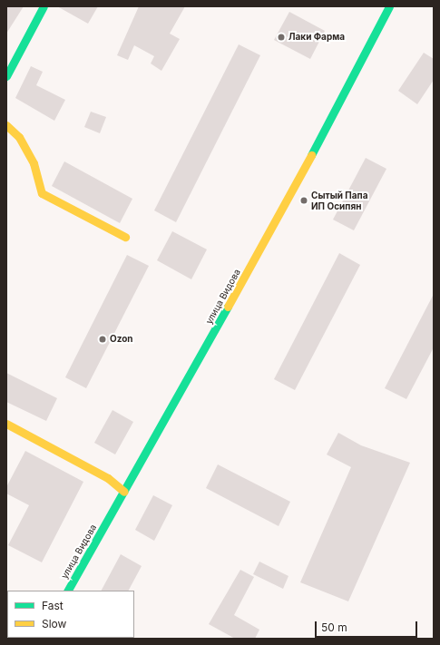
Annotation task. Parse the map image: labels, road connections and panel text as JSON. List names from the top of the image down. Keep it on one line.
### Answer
{"streets":{"street":["улица Видова"]},"places":["Лаки Фарма","Сытый Папа ИП Осипян","Ozon"],"legend":["Fast","Slow"],"scale_bar":"50 m"}
